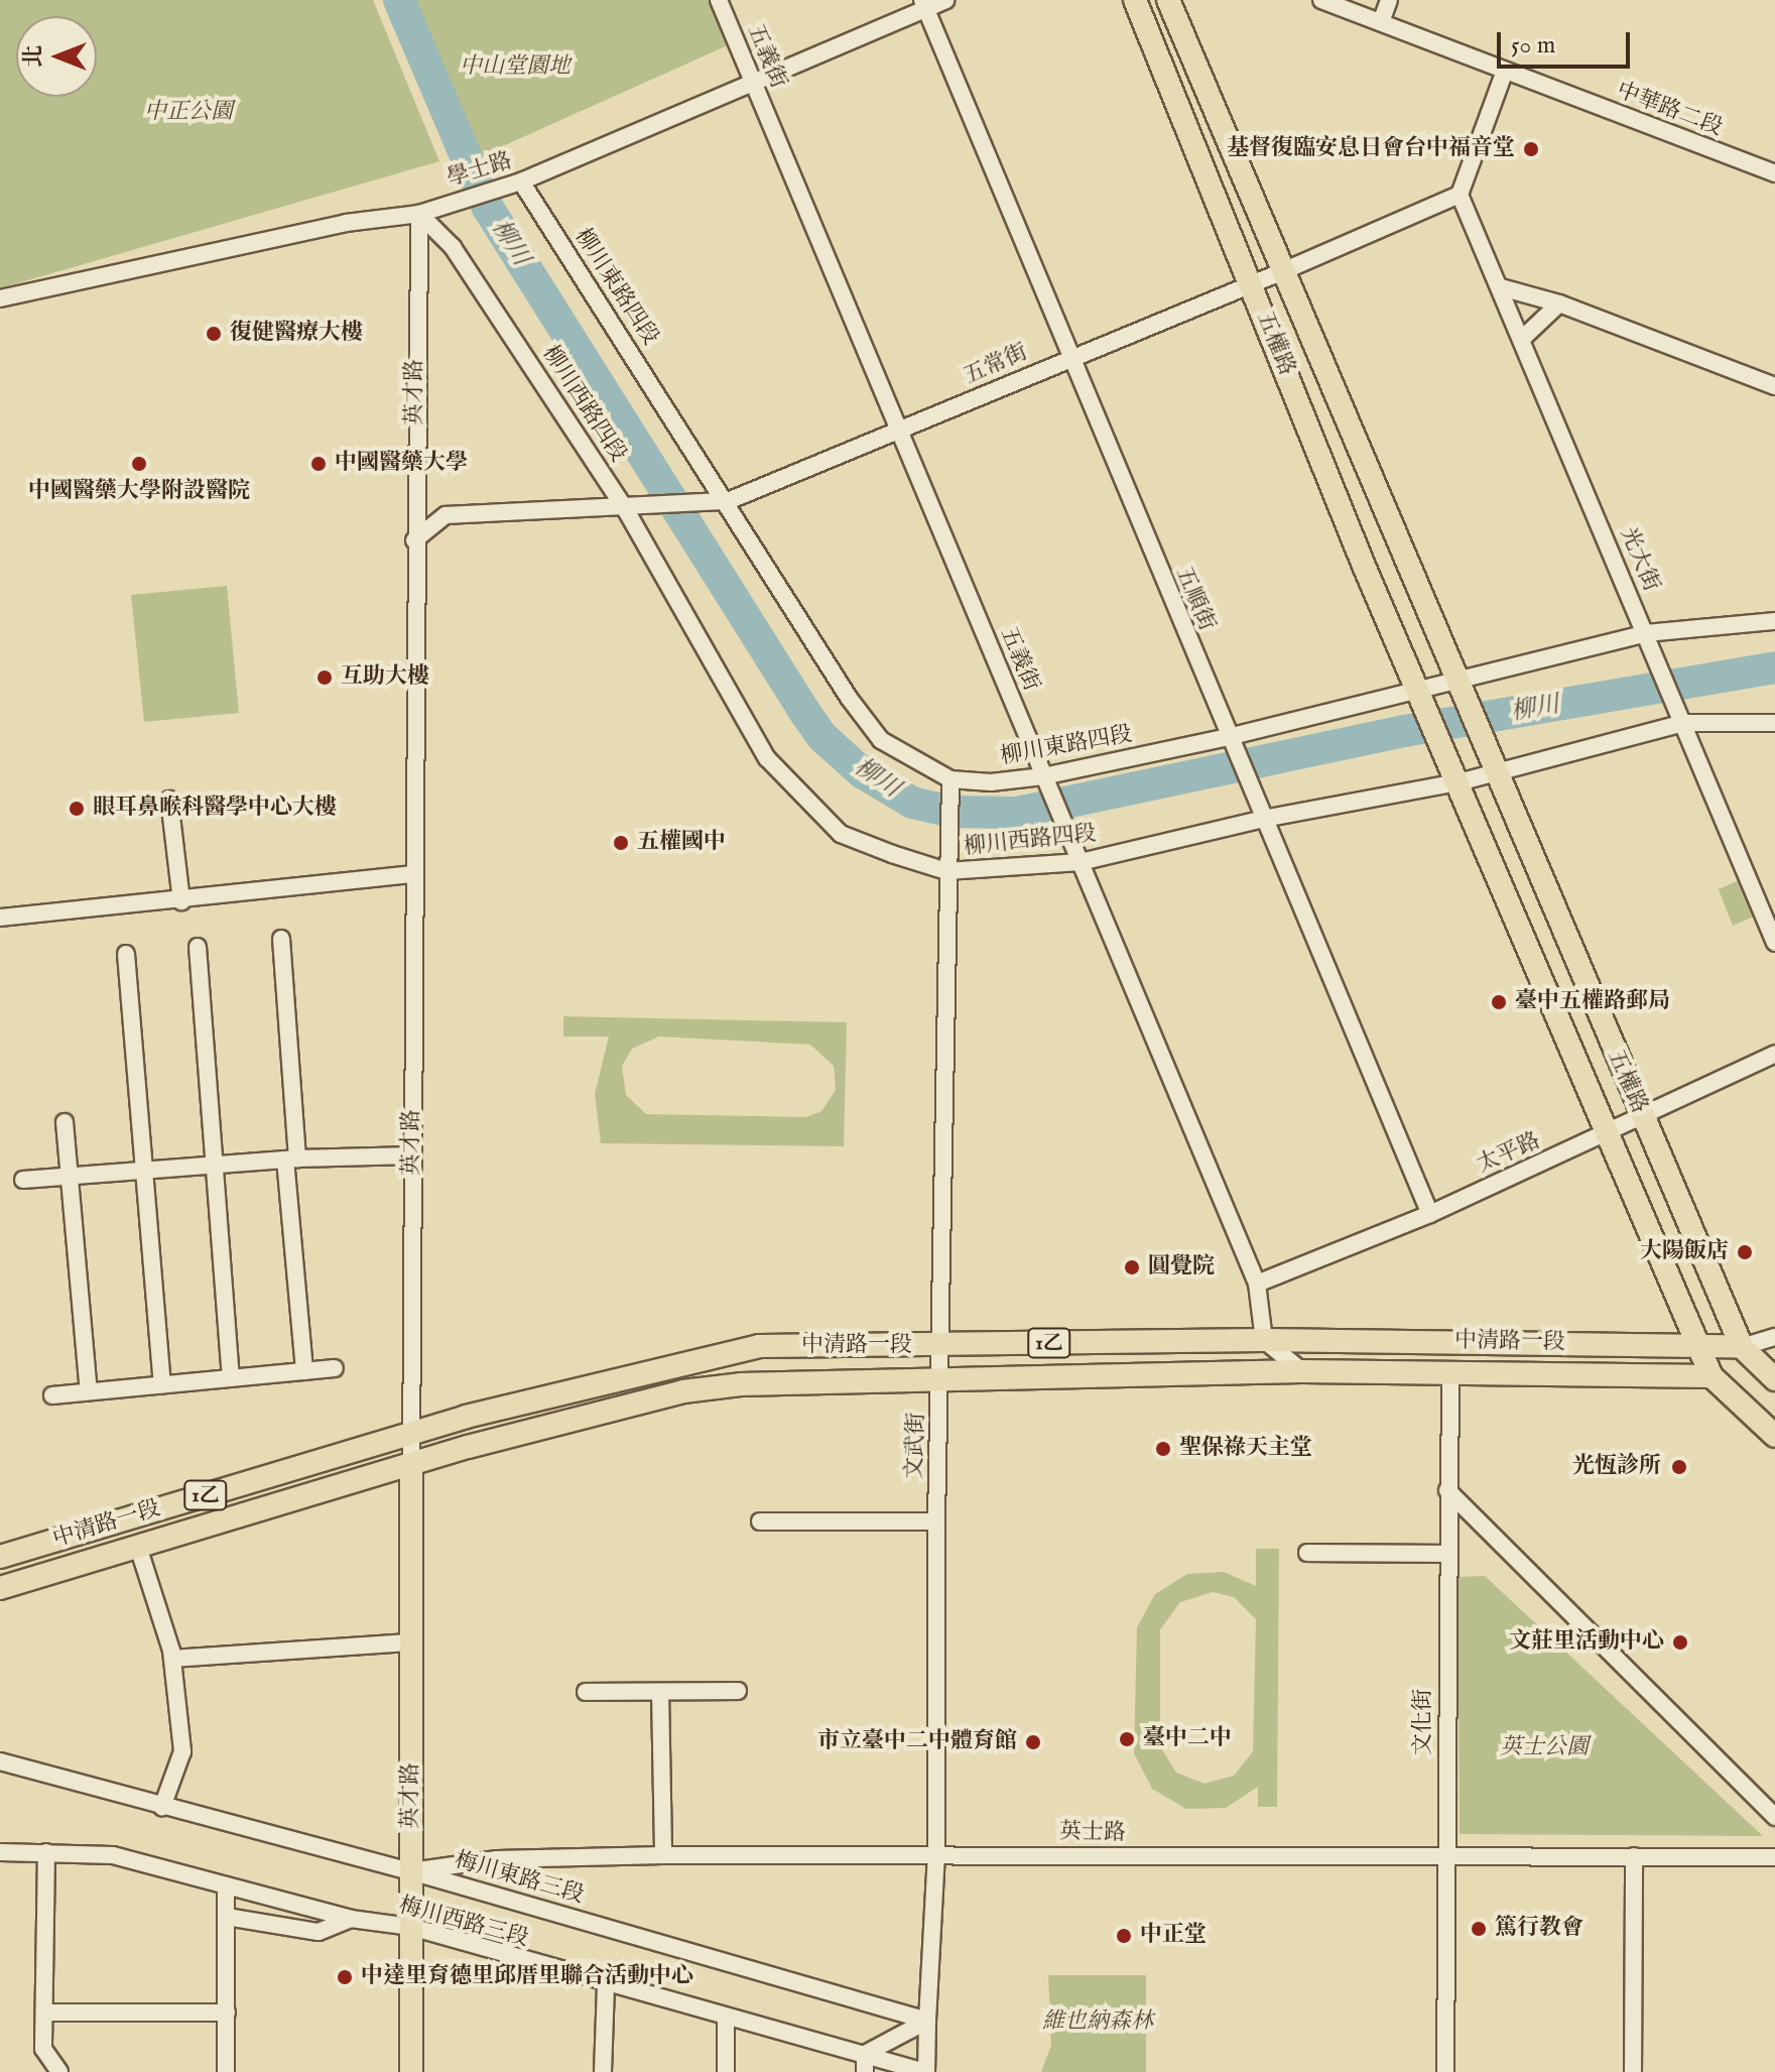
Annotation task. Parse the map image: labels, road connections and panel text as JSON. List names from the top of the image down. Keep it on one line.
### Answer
{"streets":{"main road":["五權路","英才路","中清路一段","1乙"],"street":["五義街","中華路二段","學士路","柳川東路四段","五常街","柳川西路四段","光大街","五順街","太平路","文武街","文化街","英士路","梅川東路三段","梅川西路三段"]},"crossings":[["五義街","學士路"],["五義街","柳川東路四段"],["五義街","五常街"],["五義街","柳川西路四段"],["五義街","太平路"],["五義街","中清路一段"],["學士路","柳川東路四段"],["學士路","英才路"],["學士路","柳川西路四段"],["學士路","五順街"],["柳川東路四段","五權路"],["柳川東路四段","五常街"],["柳川東路四段","光大街"],["柳川東路四段","五順街"],["柳川東路四段","文武街"],["五權路","五常街"],["五權路","柳川西路四段"],["五權路","太平路"],["五權路","中清路一段"],["五常街","英才路"],["五常街","柳川西路四段"],["五常街","光大街"],["五常街","五順街"],["英才路","柳川西路四段"],["英才路","中清路一段"],["英才路","英士路"],["英才路","梅川東路三段"],["英才路","梅川西路三段"],["柳川西路四段","光大街"],["柳川西路四段","五順街"],["柳川西路四段","文武街"],["五順街","太平路"],["中清路一段","文武街"],["中清路一段","文化街"],["文武街","英士路"],["文武街","梅川東路三段"],["文化街","英士路"],["英士路","梅川東路三段"]],"water":["柳川"],"parks":["中山堂園地","中正公園","英士公園","維也納森林"],"places":["基督復臨安息日會台中福音堂","復健醫療大樓","中國醫藥大學附設醫院","中國醫藥大學","互助大樓","眼耳鼻喉科醫學中心大樓","五權國中","臺中五權路郵局","大陽飯店","圓覺院","聖保祿天主堂","光恆診所","文莊里活動中心","臺中二中","市立臺中二中體育館","篤行教會","中正堂","中達里育德里邱厝里聯合活動中心"],"scale_bar":"50 m","north":"left"}
